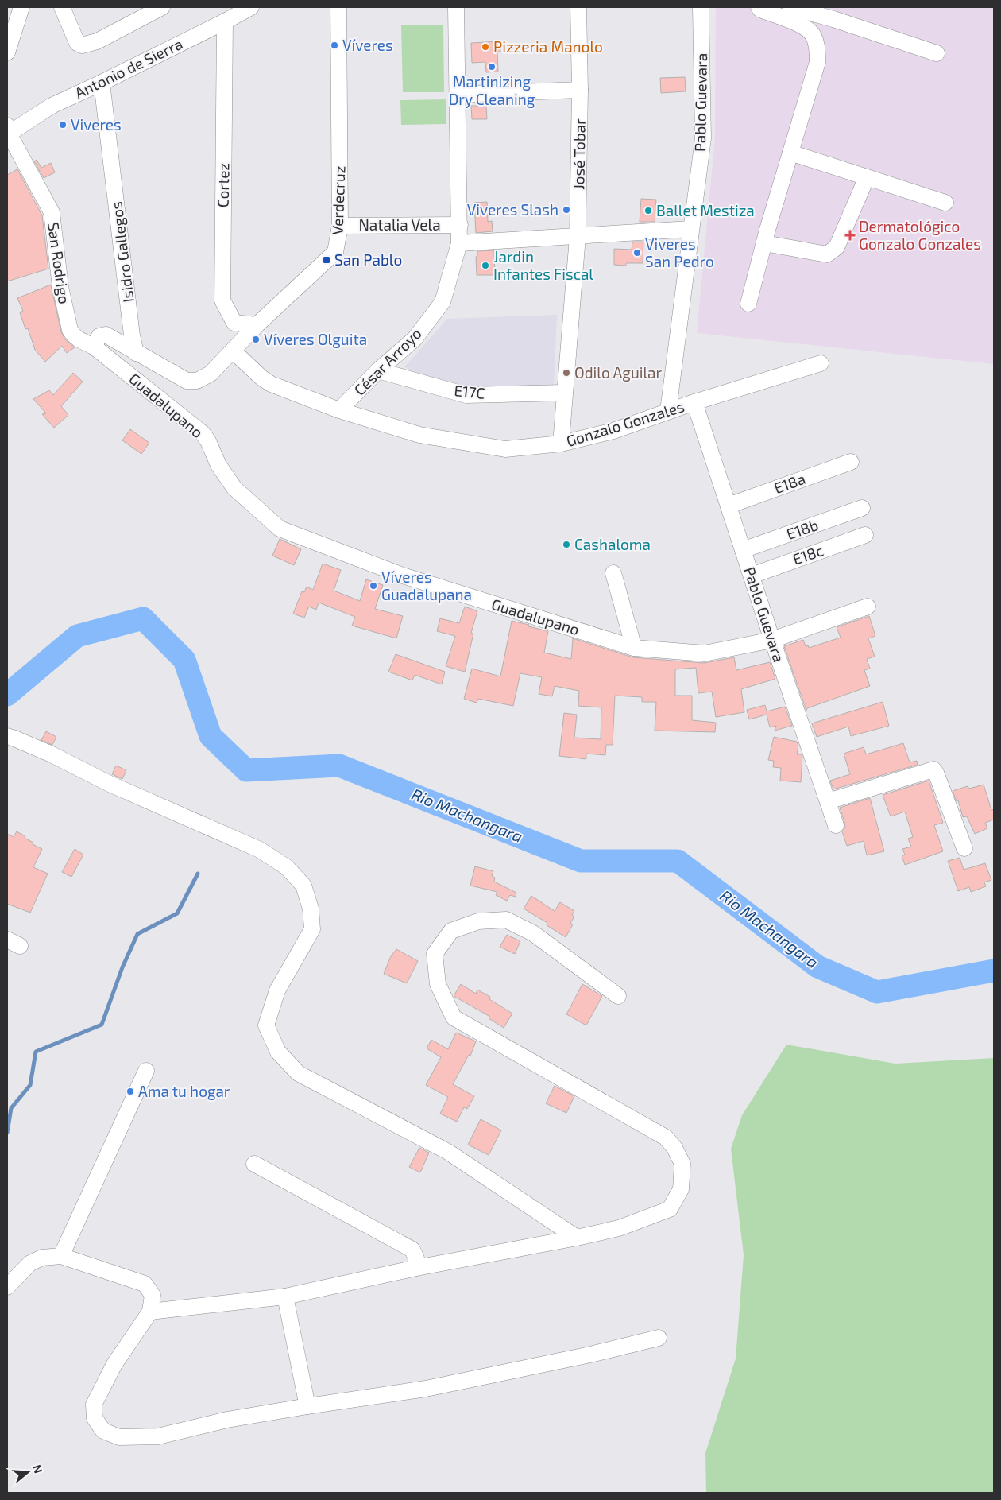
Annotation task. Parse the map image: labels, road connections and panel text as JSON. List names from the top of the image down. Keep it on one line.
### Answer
{"streets":{"street":["Antonio de Sierra","Pablo Guevara","José Tobar","Cortez","Verdecruz","Natalia Vela","Isidro Gallegos","San Rodrigo","César Arroyo","E17C","Guadalupano","Gonzalo Gonzales","E18a","E18b","E18c"]},"crossings":[["Antonio de Sierra","Cortez"],["Antonio de Sierra","Isidro Gallegos"],["Antonio de Sierra","San Rodrigo"],["Pablo Guevara","Natalia Vela"],["Pablo Guevara","Guadalupano"],["Pablo Guevara","Gonzalo Gonzales"],["Pablo Guevara","E18a"],["Pablo Guevara","E18b"],["Pablo Guevara","E18c"],["José Tobar","Natalia Vela"],["José Tobar","E17C"],["José Tobar","Gonzalo Gonzales"],["Cortez","Verdecruz"],["Verdecruz","Natalia Vela"],["Verdecruz","Isidro Gallegos"],["Verdecruz","Gonzalo Gonzales"],["Natalia Vela","César Arroyo"],["San Rodrigo","Guadalupano"],["César Arroyo","E17C"],["César Arroyo","Gonzalo Gonzales"]],"water":["Rio Machangara"],"places":{"other":["Víveres","Pizzeria Manolo","Martinizing Dry Cleaning","Viveres","Viveres Slash","Ballet Mestiza","Viveres San Pedro","Jardin Infantes Fiscal","Víveres Olguita","Odilo Aguilar","Cashaloma","Víveres Guadalupana","Ama tu hogar"],"health":["Dermatológico Gonzalo Gonzales"],"transit":["San Pablo"]},"north":"right"}
